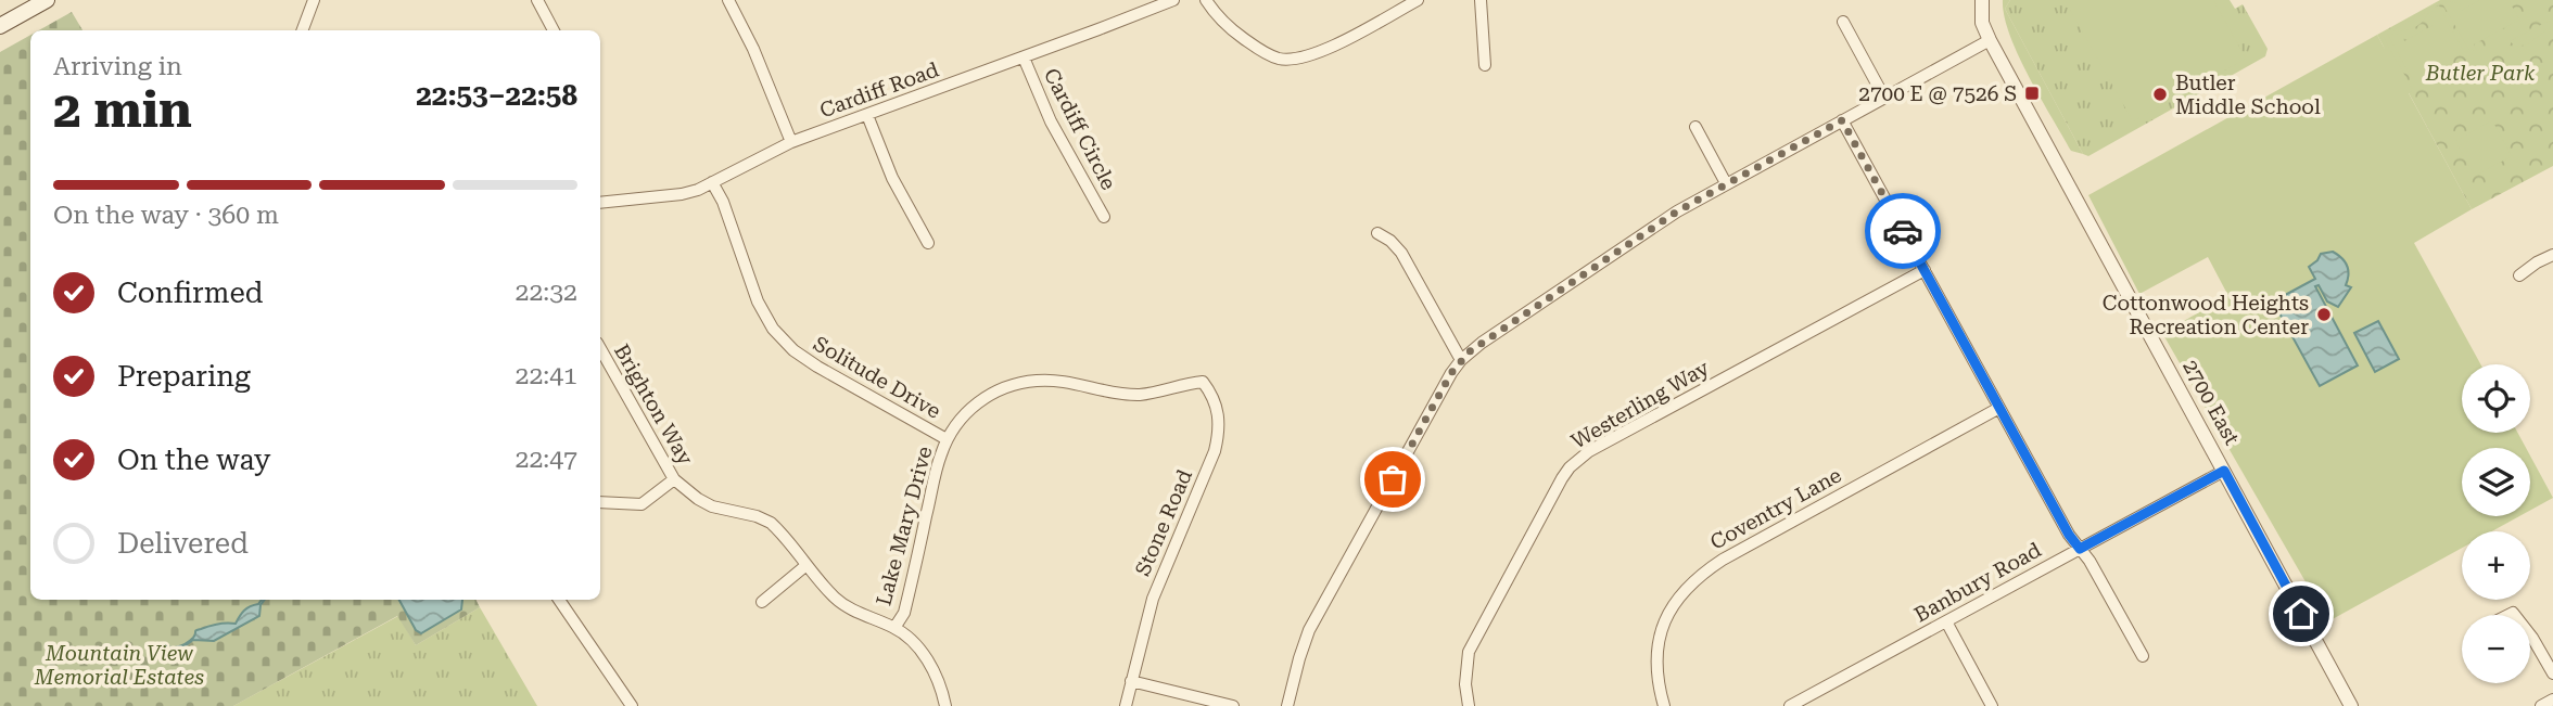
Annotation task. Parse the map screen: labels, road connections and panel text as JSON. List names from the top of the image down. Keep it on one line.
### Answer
{"streets":{"street":["Cardiff Road","Cardiff Circle","Solitude Drive","2700 East","Brighton Way","Westerling Way","Coventry Lane","Stone Road","Lake Mary Drive","Banbury Road"]},"crossings":[["Cardiff Road","Cardiff Circle"],["Cardiff Road","Solitude Drive"],["Solitude Drive","Lake Mary Drive"],["2700 East","Banbury Road"],["Brighton Way","Lake Mary Drive"],["Stone Road","Lake Mary Drive"]],"parks":["Butler Park","Mountain View Memorial Estates"],"places":{"transit":["2700 E @ 7526 S"],"other":["Butler Middle School","Cottonwood Heights Recreation Center"]},"page":{"heading":["2 min","Arriving in","22:53–22:58"],"bar":"On the way · 360 m","list":[["Confirmed","22:32"],["Preparing","22:41"],["On the way","22:47"],"Delivered"],"map_buttons":["+","−"]}}
